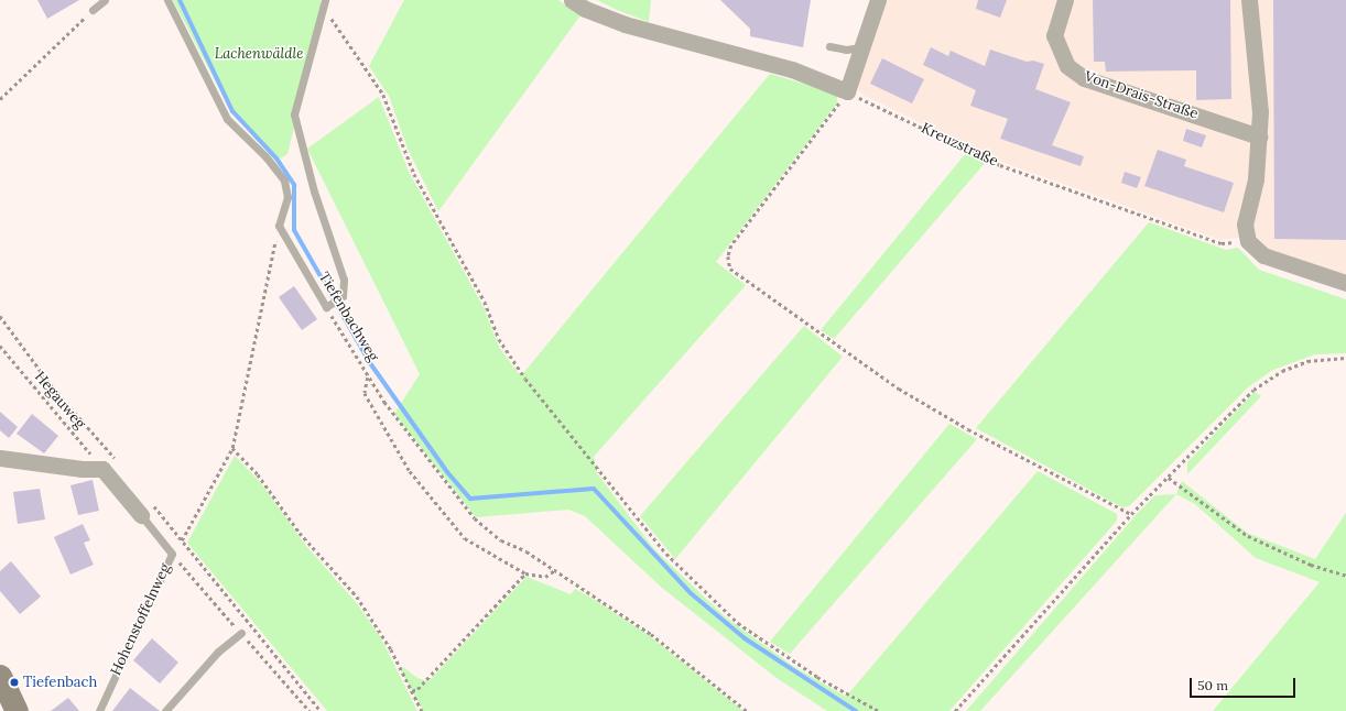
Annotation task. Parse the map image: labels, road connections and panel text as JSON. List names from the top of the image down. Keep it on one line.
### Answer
{"streets":{"street":["Von-Drais-Straße","Hohenstoffelnweg"],"lane":["Tiefenbachweg"],"path":["Kreuzstraße","Hegauweg"]},"crossings":[["Hegauweg","Hohenstoffelnweg"]],"parks":["Lachenwäldle"],"places":["Tiefenbach"],"scale_bar":"50 m"}
